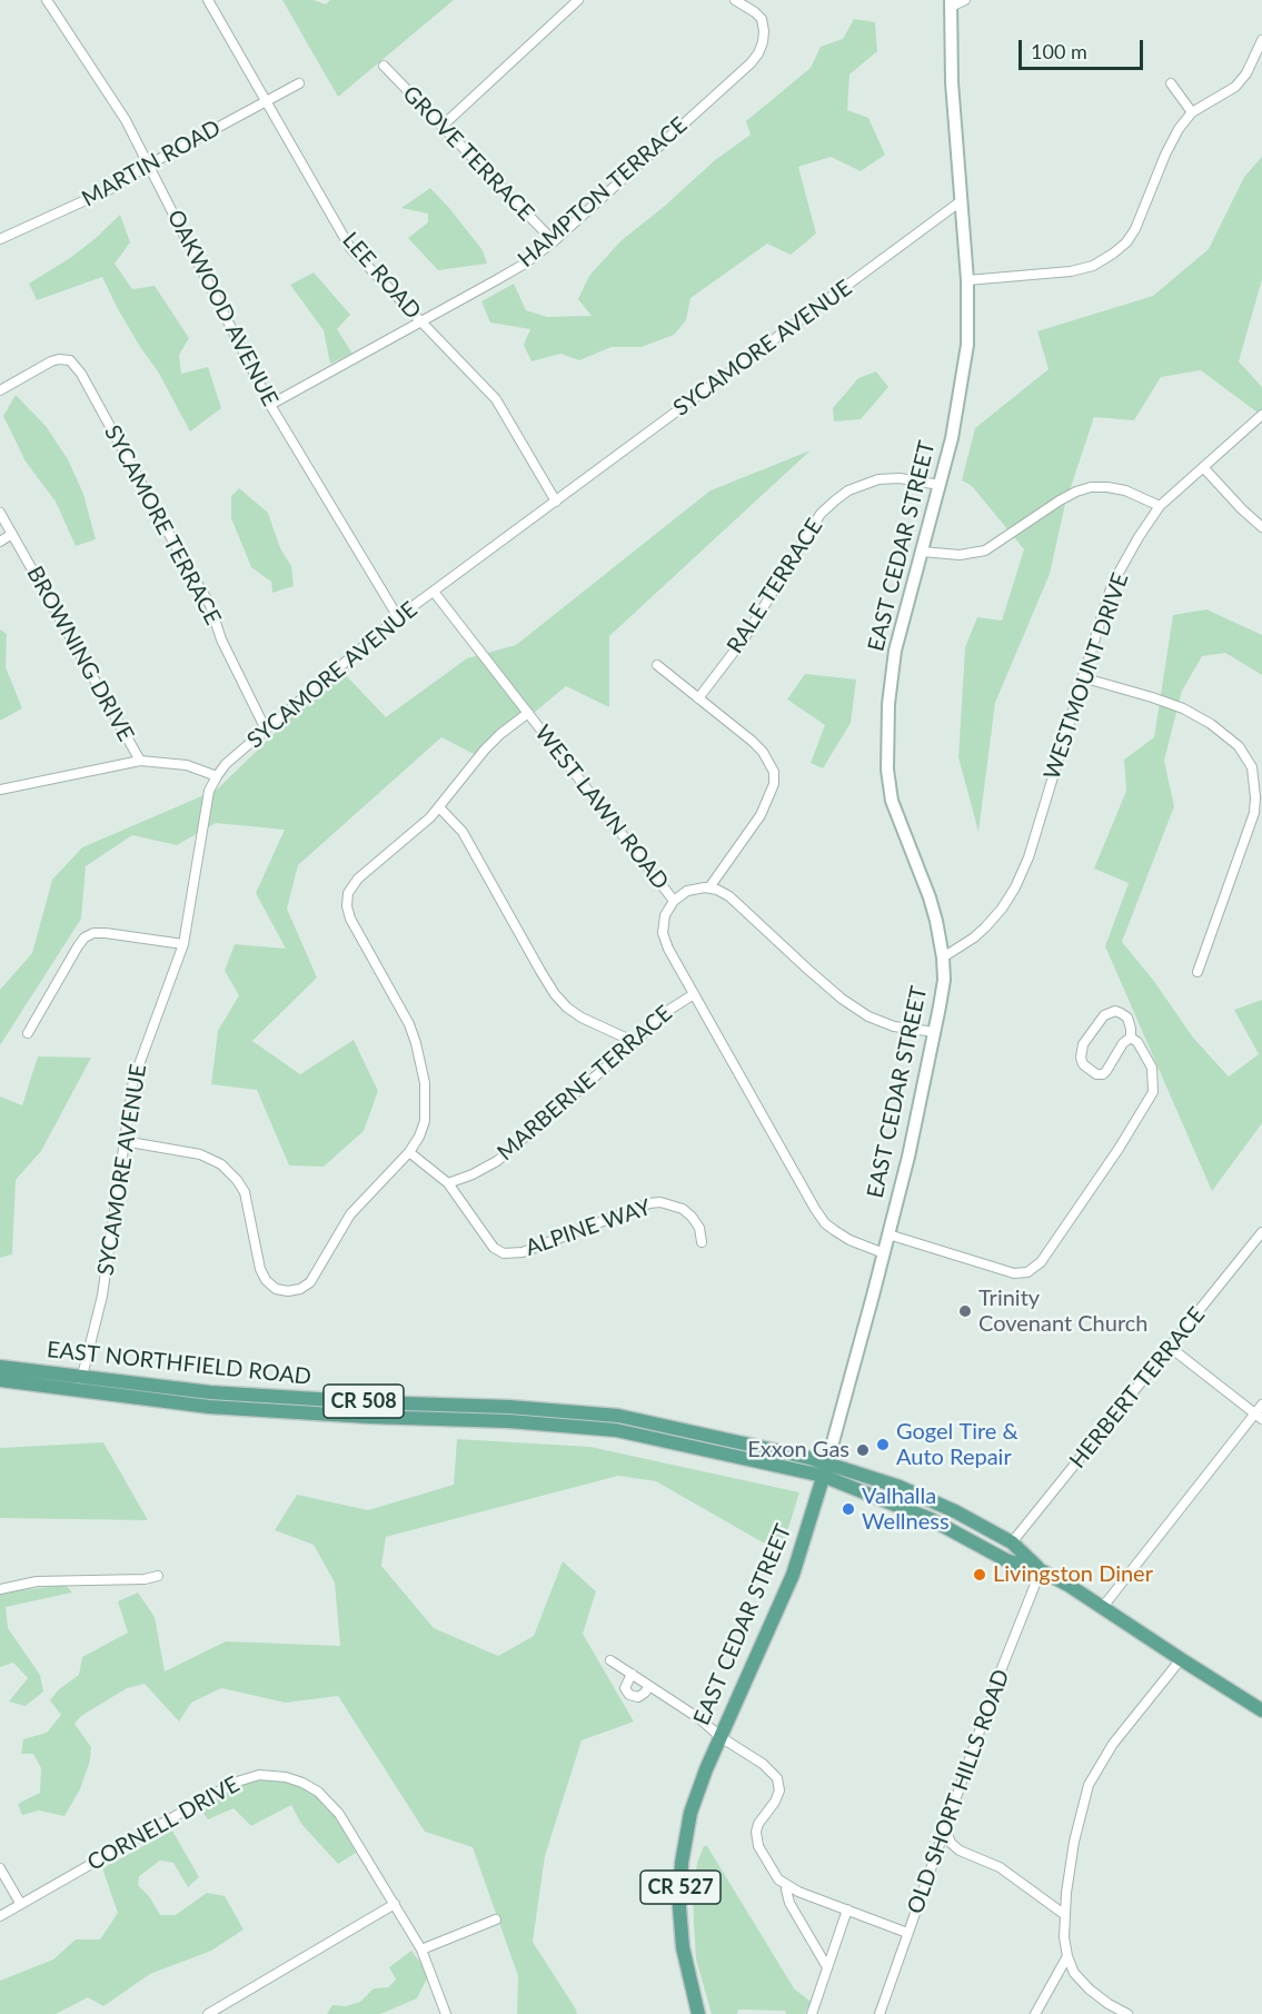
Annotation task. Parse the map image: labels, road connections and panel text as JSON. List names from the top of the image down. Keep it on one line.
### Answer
{"streets":{"main road":["EAST CEDAR STREET","EAST NORTHFIELD ROAD","CR 508","CR 527"],"street":["GROVE TERRACE","MARTIN ROAD","HAMPTON TERRACE","LEE ROAD","OAKWOOD AVENUE","SYCAMORE AVENUE","SYCAMORE TERRACE","RALE TERRACE","BROWNING DRIVE","WESTMOUNT DRIVE","WEST LAWN ROAD","MARBERNE TERRACE","ALPINE WAY","HERBERT TERRACE","OLD SHORT HILLS ROAD","CORNELL DRIVE"]},"crossings":[["GROVE TERRACE","HAMPTON TERRACE"],["MARTIN ROAD","LEE ROAD"],["MARTIN ROAD","OAKWOOD AVENUE"],["HAMPTON TERRACE","LEE ROAD"],["HAMPTON TERRACE","OAKWOOD AVENUE"],["LEE ROAD","SYCAMORE AVENUE"],["OAKWOOD AVENUE","SYCAMORE AVENUE"],["SYCAMORE AVENUE","SYCAMORE TERRACE"],["SYCAMORE AVENUE","EAST CEDAR STREET"],["SYCAMORE AVENUE","WEST LAWN ROAD"],["SYCAMORE AVENUE","EAST NORTHFIELD ROAD"],["EAST CEDAR STREET","RALE TERRACE"],["EAST CEDAR STREET","WESTMOUNT DRIVE"],["EAST CEDAR STREET","WEST LAWN ROAD"],["EAST CEDAR STREET","EAST NORTHFIELD ROAD"],["WEST LAWN ROAD","MARBERNE TERRACE"],["MARBERNE TERRACE","ALPINE WAY"],["EAST NORTHFIELD ROAD","HERBERT TERRACE"],["EAST NORTHFIELD ROAD","CR 508"],["EAST NORTHFIELD ROAD","OLD SHORT HILLS ROAD"]],"places":["Trinity Covenant Church","Gogel Tire & Auto Repair","Exxon Gas","Valhalla Wellness","Livingston Diner"],"scale_bar":"100 m"}
